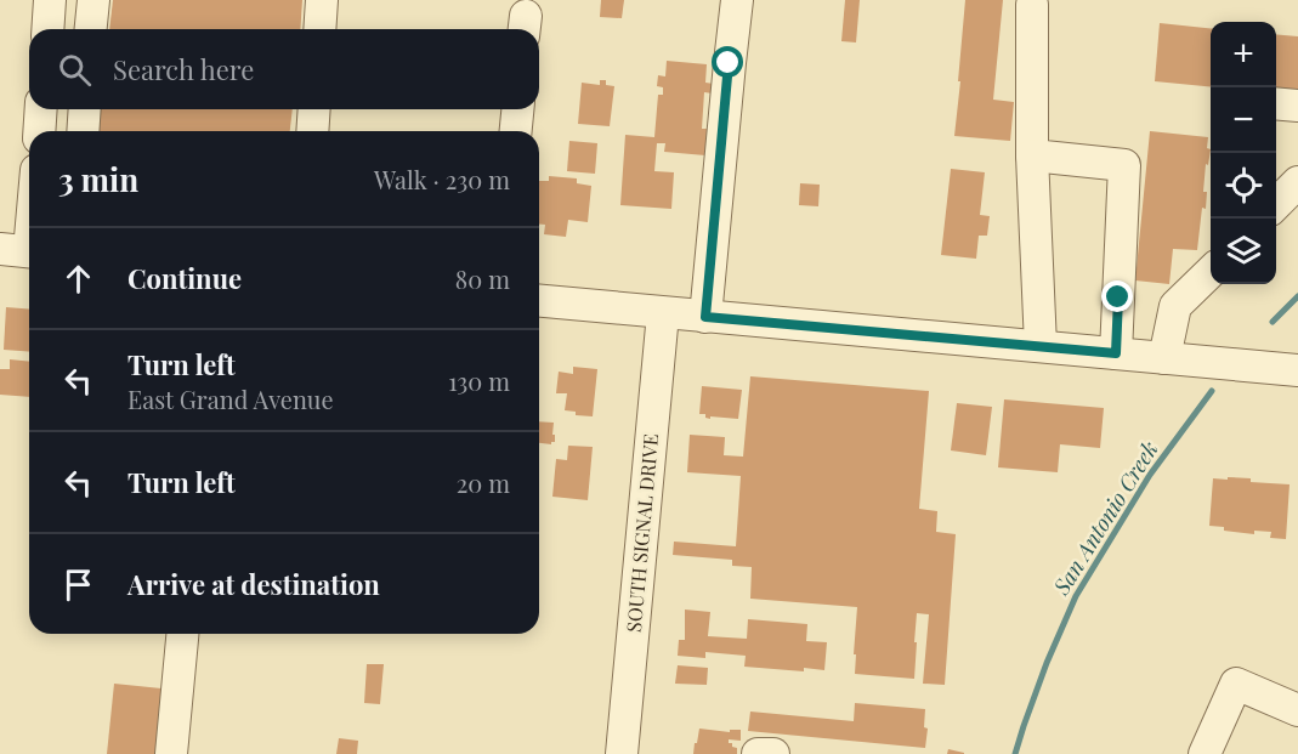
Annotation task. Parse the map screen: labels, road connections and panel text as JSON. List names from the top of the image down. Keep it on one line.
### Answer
{"streets":{"street":["SOUTH SIGNAL DRIVE"]},"water":["San Antonio Creek"],"page":{"map_buttons":["+","−"],"search":"Search here","heading":["3 min","Walk · 230 m"],"list":[["Continue","80 m"],["Turn left","East Grand Avenue","130 m"],["Turn left","20 m"],"Arrive at destination"]}}
